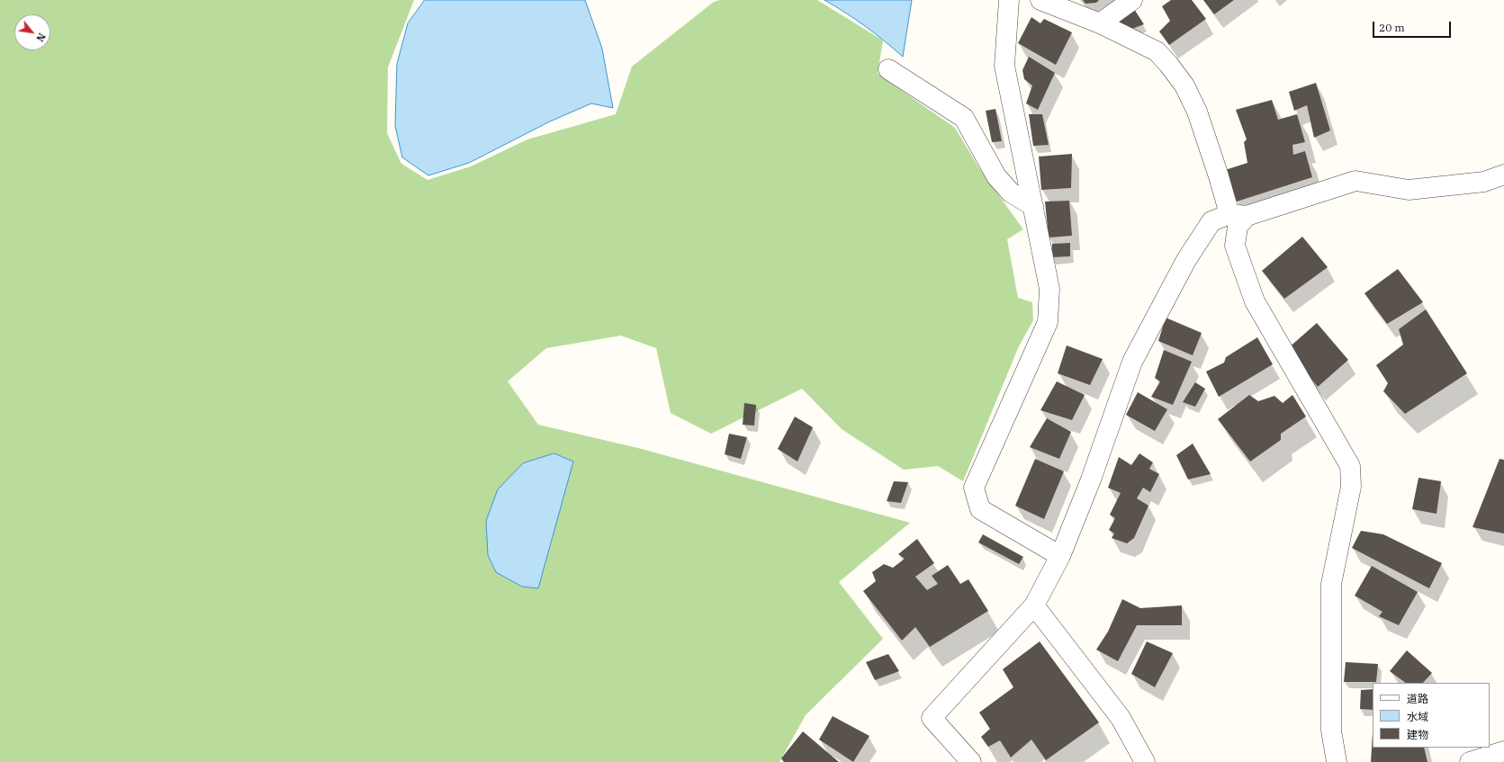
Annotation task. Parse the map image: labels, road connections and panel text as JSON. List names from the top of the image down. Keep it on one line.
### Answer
{"legend":["道路","水域","建物"],"scale_bar":"20 m","north":"bottom right"}
